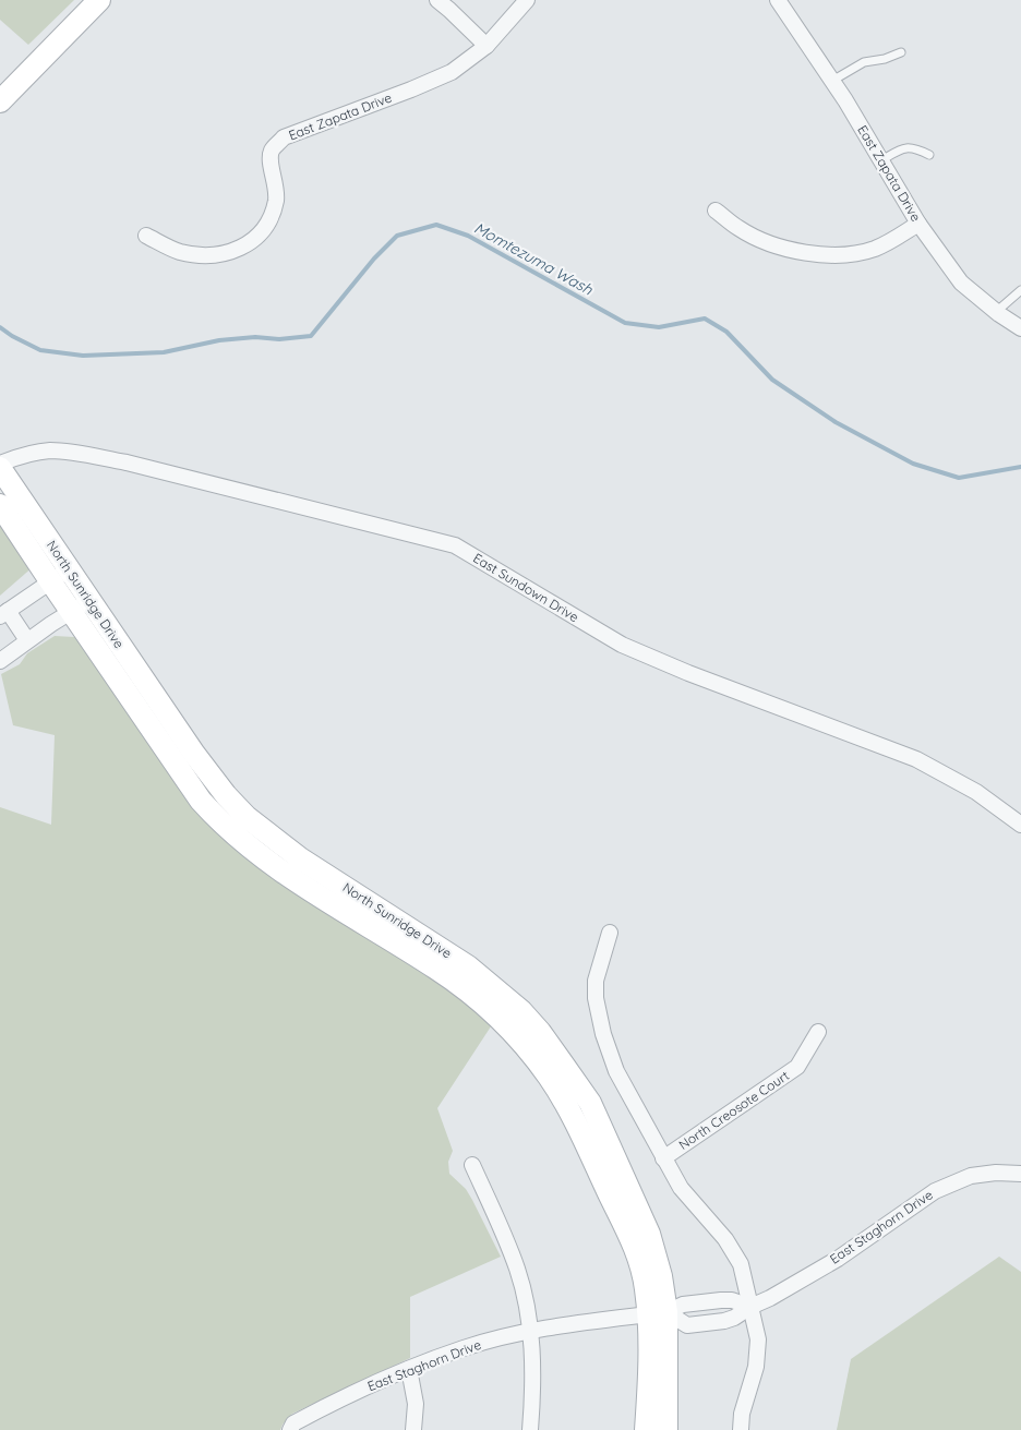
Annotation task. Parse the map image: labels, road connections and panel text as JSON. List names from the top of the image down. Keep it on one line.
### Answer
{"streets":{"street":["East Zapata Drive","East Sundown Drive","North Sunridge Drive","North Creosote Court","East Staghorn Drive"]},"crossings":[["North Sunridge Drive","East Staghorn Drive"]],"water":["Momtezuma Wash"]}
